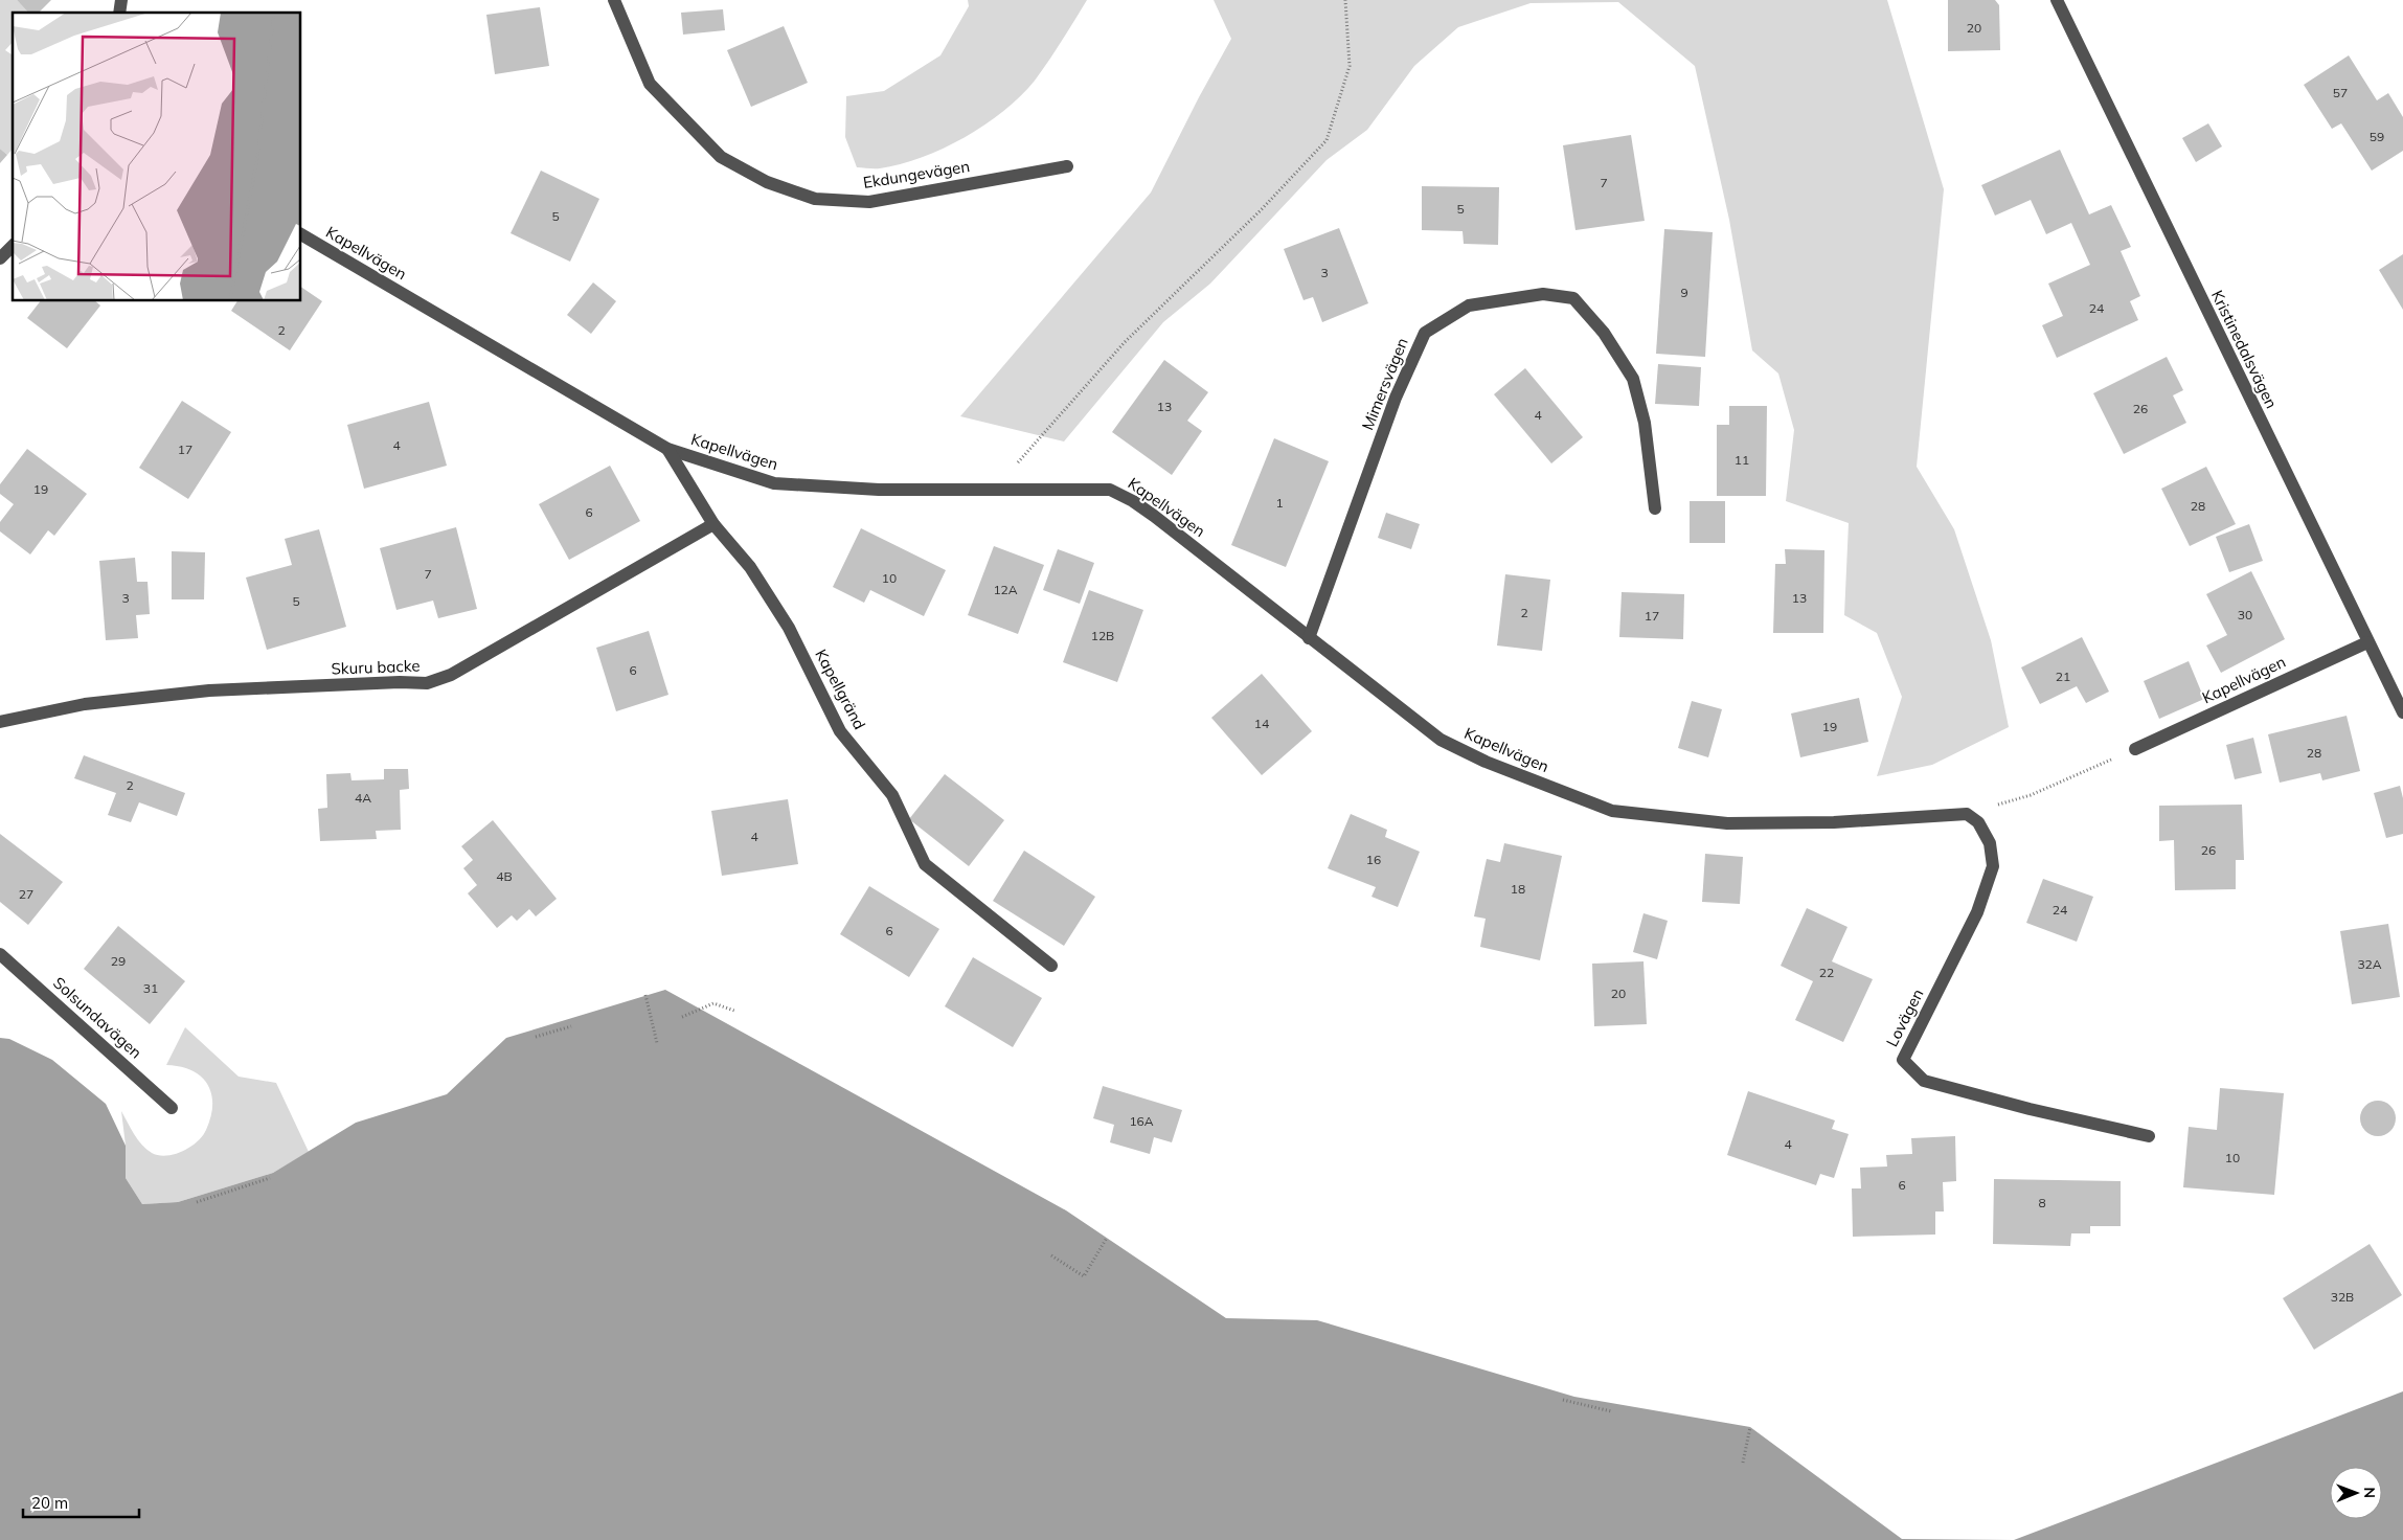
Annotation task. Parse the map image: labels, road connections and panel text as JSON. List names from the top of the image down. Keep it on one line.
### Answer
{"streets":{"street":["Ekdungevägen","Kapellvägen","Kristinedalsvägen","Mimersvägen","Skuru backe","Kapellgränd","Solsundavägen","Lovägen"]},"crossings":[["Kapellvägen","Kristinedalsvägen"],["Kapellvägen","Mimersvägen"],["Kapellvägen","Kapellgränd"],["Kapellvägen","Lovägen"],["Skuru backe","Kapellgränd"]],"house_numbers":["20","57","59","7","5","5","3","9","24","2","13","26","4","4","17","11","19","1","28","6","7","10","12A","3","13","5","2","30","17","12B","6","21","14","19","28","2","4A","4","26","16","4B","18","27","24","6","29","32A","22","31","20","16A","4","10","6","8","32B"],"scale_bar":"20 m","north":"right"}
